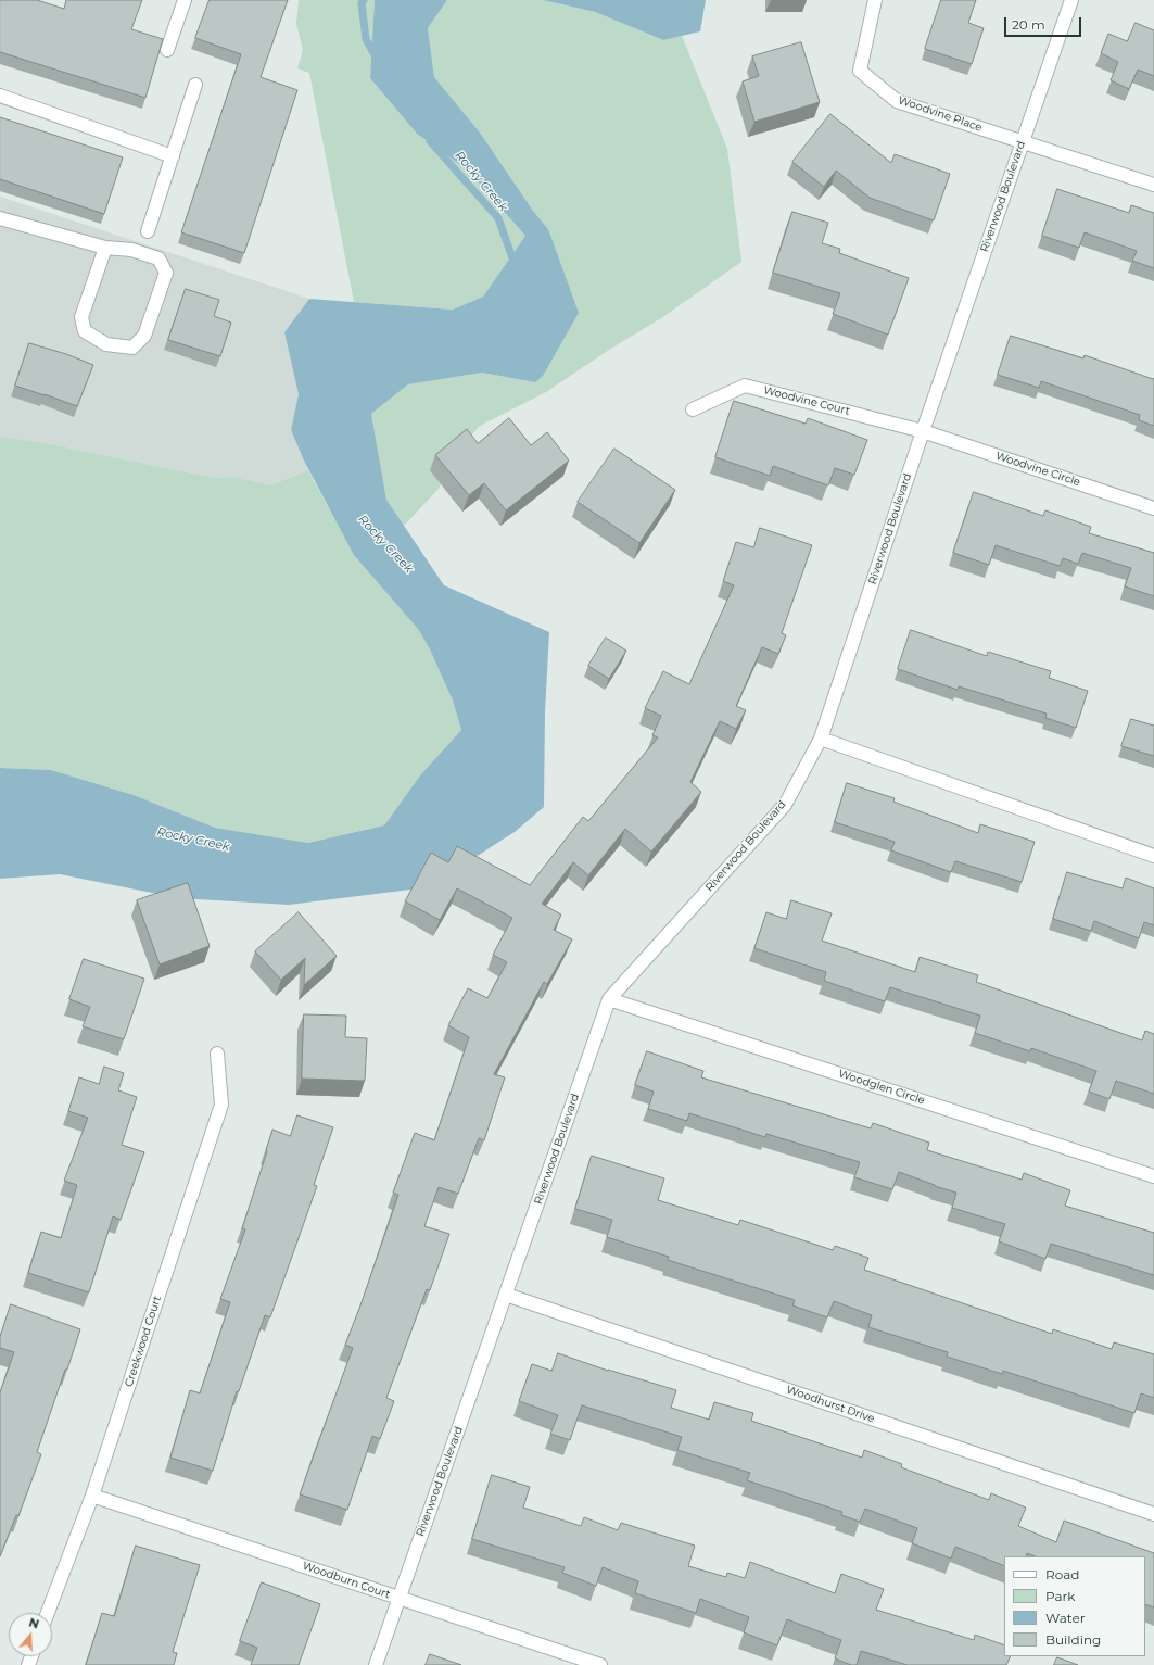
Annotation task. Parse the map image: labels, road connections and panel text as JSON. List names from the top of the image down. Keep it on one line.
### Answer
{"streets":{"street":["Woodvine Place","Riverwood Boulevard","Woodvine Court","Woodvine Circle","Woodglen Circle","Creekwood Court","Woodhurst Drive","Woodburn Court"]},"crossings":[["Woodvine Place","Riverwood Boulevard"],["Riverwood Boulevard","Woodvine Court"],["Riverwood Boulevard","Woodvine Circle"],["Riverwood Boulevard","Woodglen Circle"],["Riverwood Boulevard","Woodhurst Drive"],["Riverwood Boulevard","Woodburn Court"],["Woodvine Court","Woodvine Circle"],["Creekwood Court","Woodburn Court"]],"water":["Rocky Creek"],"legend":["Road","Park","Water","Building"],"scale_bar":"20 m","north":"top"}
